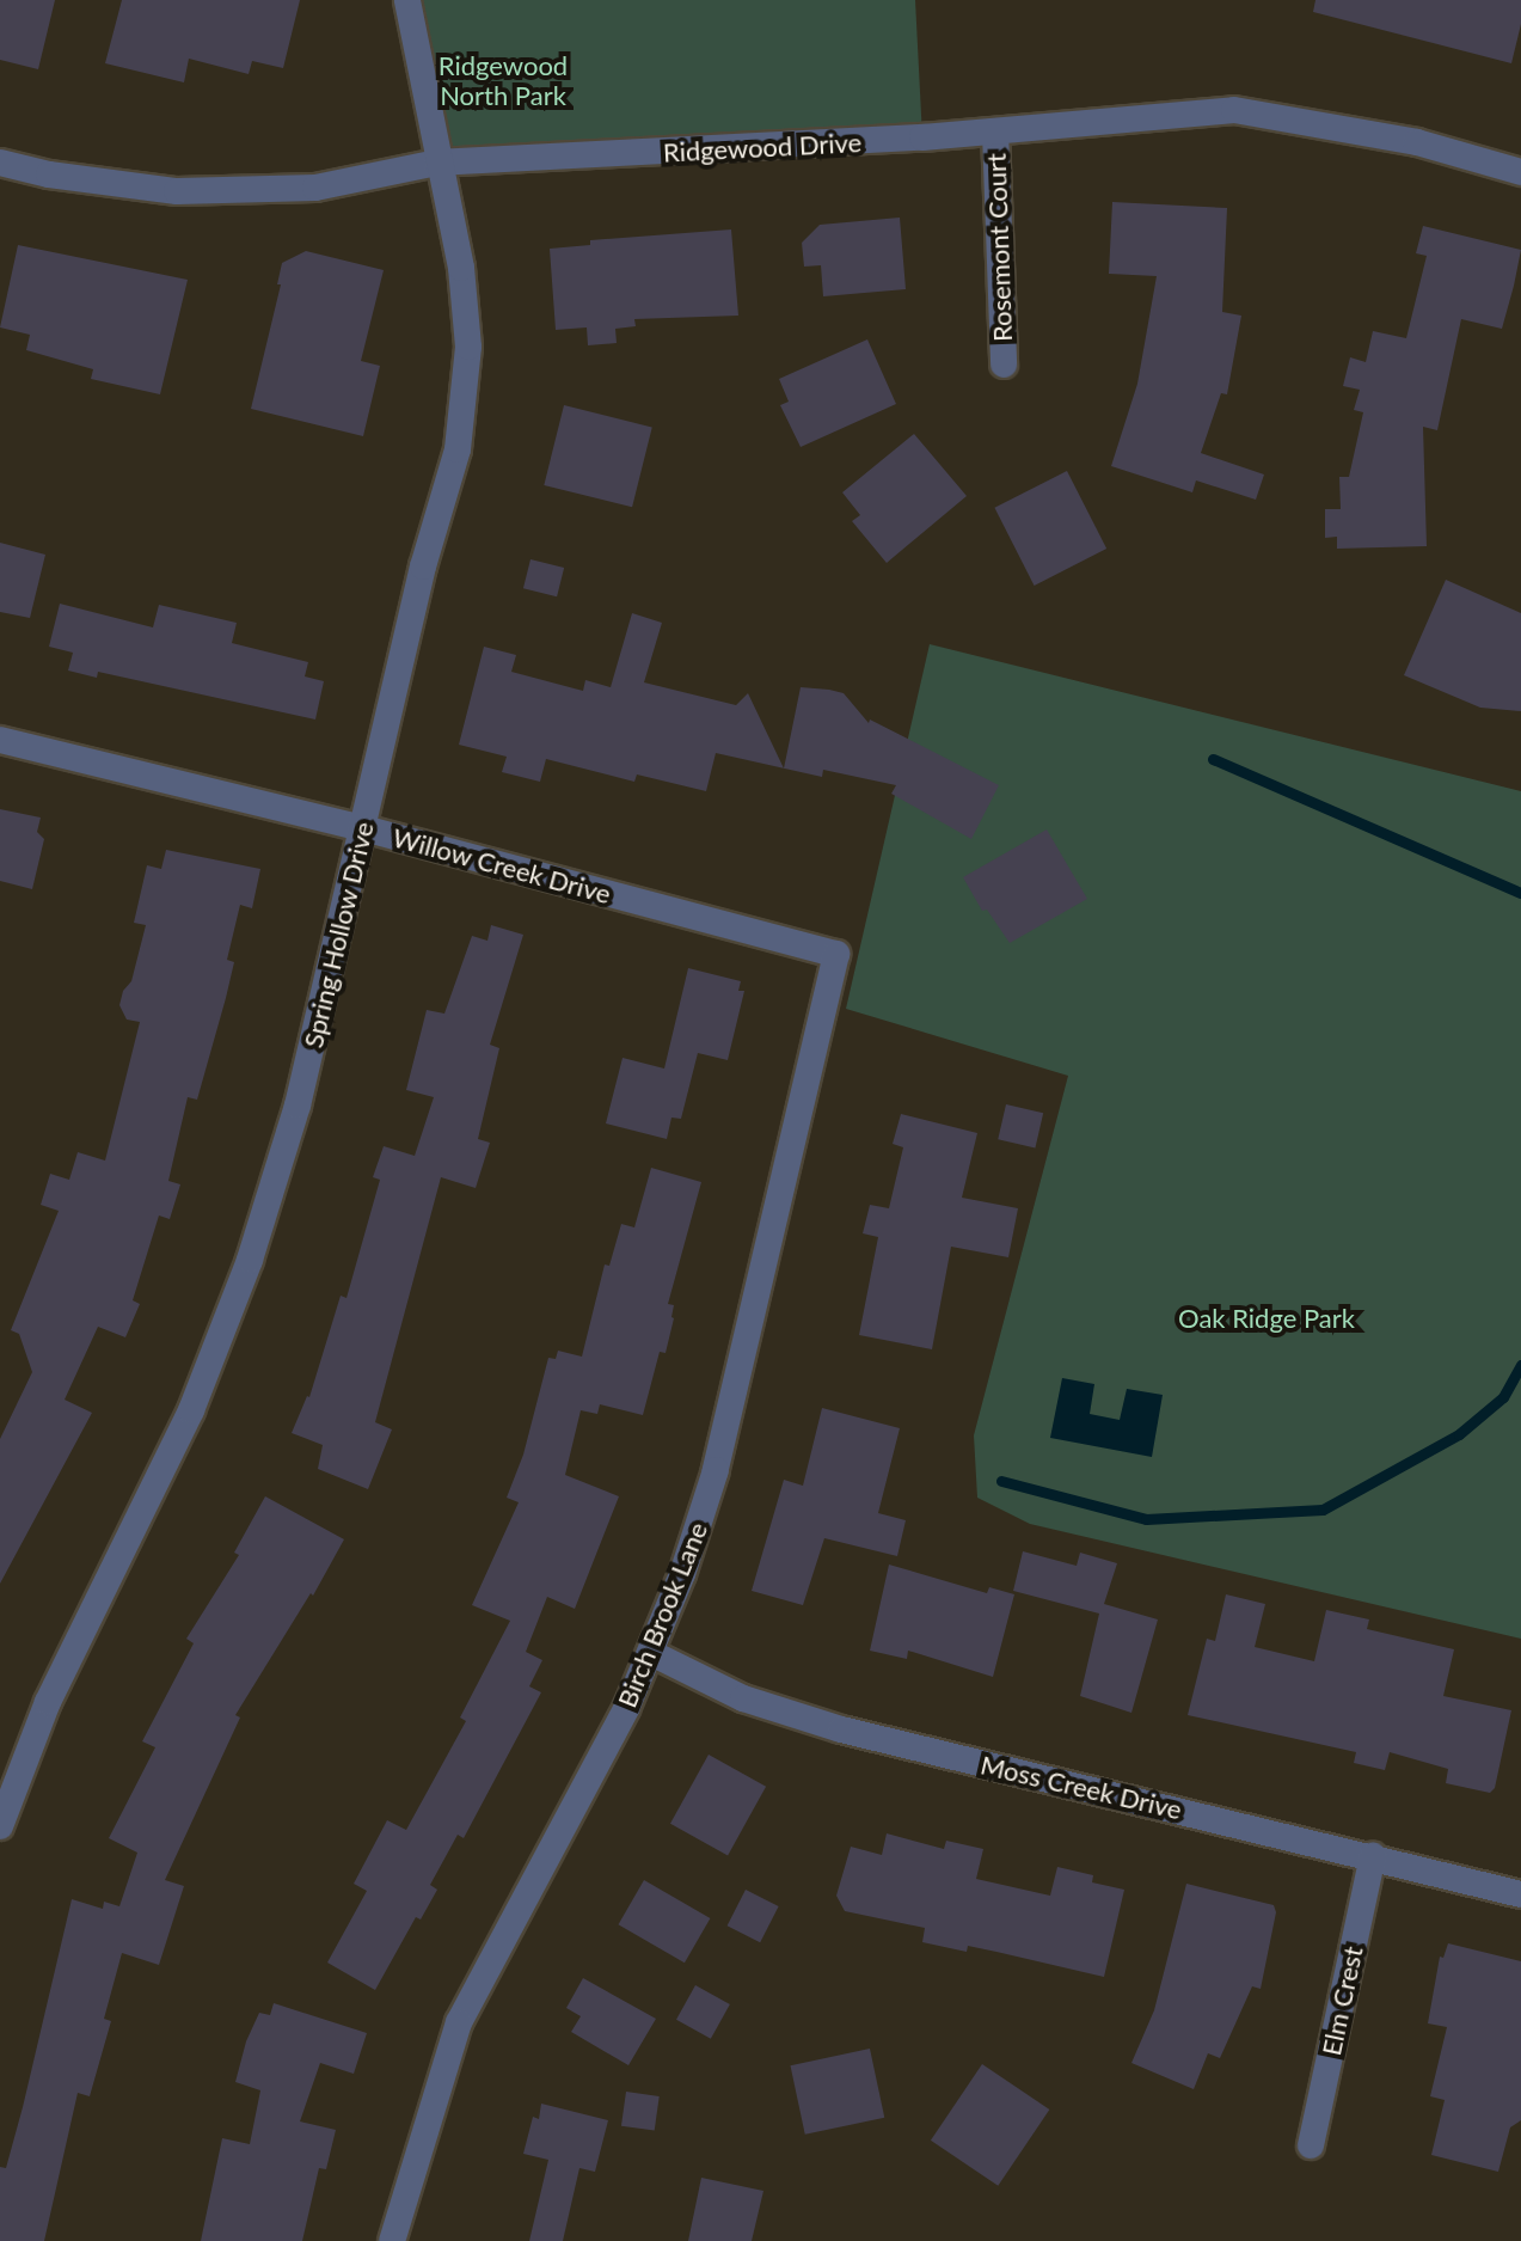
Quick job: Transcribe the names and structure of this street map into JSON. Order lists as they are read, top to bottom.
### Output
{
  "streets": {
    "street": [
      "Ridgewood Drive",
      "Rosemont Court",
      "Willow Creek Drive",
      "Spring Hollow Drive",
      "Birch Brook Lane",
      "Moss Creek Drive",
      "Elm Crest"
    ]
  },
  "crossings": [
    ["Ridgewood Drive", "Rosemont Court"],
    ["Ridgewood Drive", "Spring Hollow Drive"],
    ["Willow Creek Drive", "Spring Hollow Drive"],
    ["Willow Creek Drive", "Birch Brook Lane"],
    ["Birch Brook Lane", "Moss Creek Drive"],
    ["Moss Creek Drive", "Elm Crest"]
  ],
  "parks": ["Ridgewood North Park", "Oak Ridge Park"]
}
